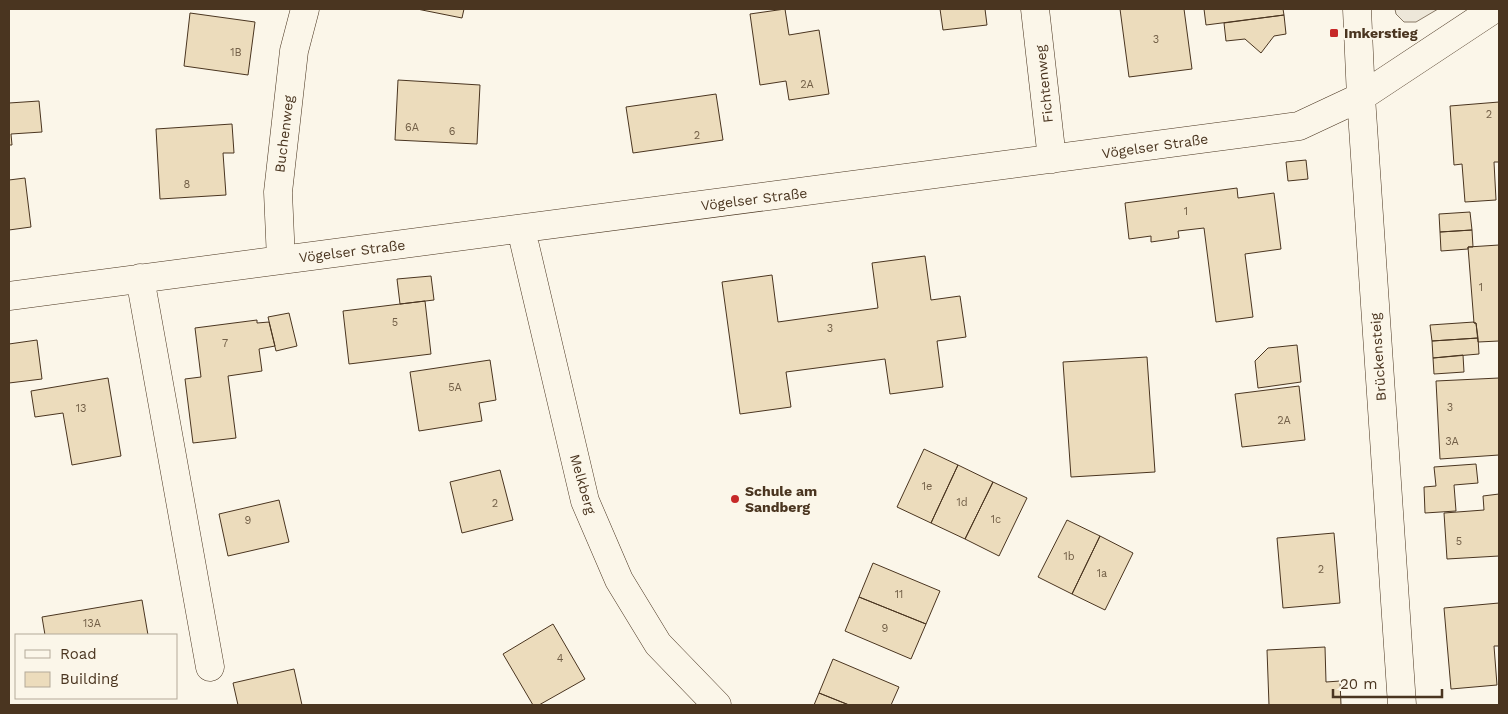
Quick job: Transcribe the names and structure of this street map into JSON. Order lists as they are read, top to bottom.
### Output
{
  "streets": {
    "street": [
      "Fichtenweg",
      "Buchenweg",
      "Vögelser Straße",
      "Brückensteig",
      "Melkberg"
    ]
  },
  "crossings": [
    ["Fichtenweg", "Vögelser Straße"],
    ["Buchenweg", "Vögelser Straße"],
    ["Vögelser Straße", "Brückensteig"],
    ["Vögelser Straße", "Melkberg"]
  ],
  "places": {
    "transit": ["Imkerstieg"],
    "other": ["Schule am Sandberg"]
  },
  "house_numbers": [
    "3",
    "1B",
    "2A",
    "2",
    "6A",
    "6",
    "2",
    "8",
    "1",
    "1",
    "5",
    "3",
    "7",
    "5A",
    "3",
    "13",
    "2A",
    "3A",
    "1e",
    "1d",
    "2",
    "1c",
    "9",
    "5",
    "1b",
    "2",
    "1a",
    "11",
    "13A",
    "9",
    "4"
  ],
  "legend": ["Road", "Building"],
  "scale_bar": "20 m"
}
